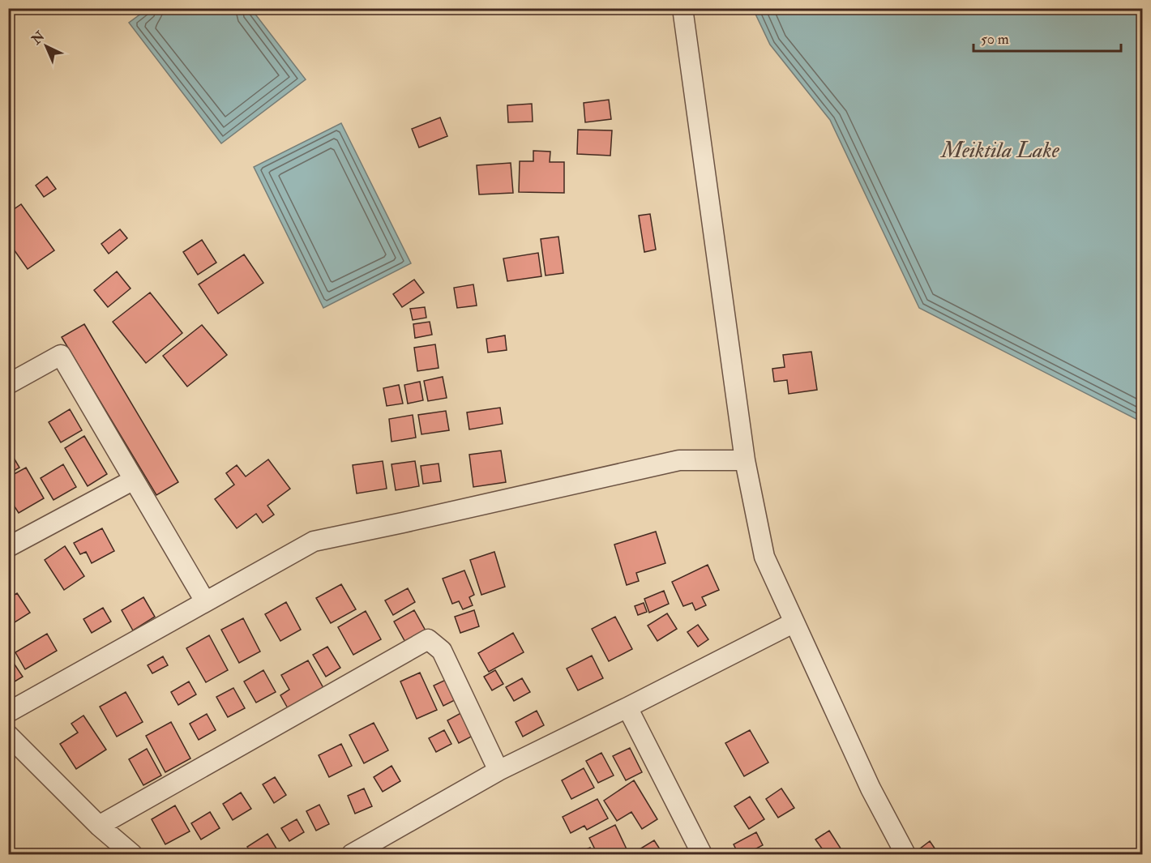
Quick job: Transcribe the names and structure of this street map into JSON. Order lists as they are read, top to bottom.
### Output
{
  "water": ["Meiktila Lake"],
  "scale_bar": "50 m",
  "north": "top left"
}
